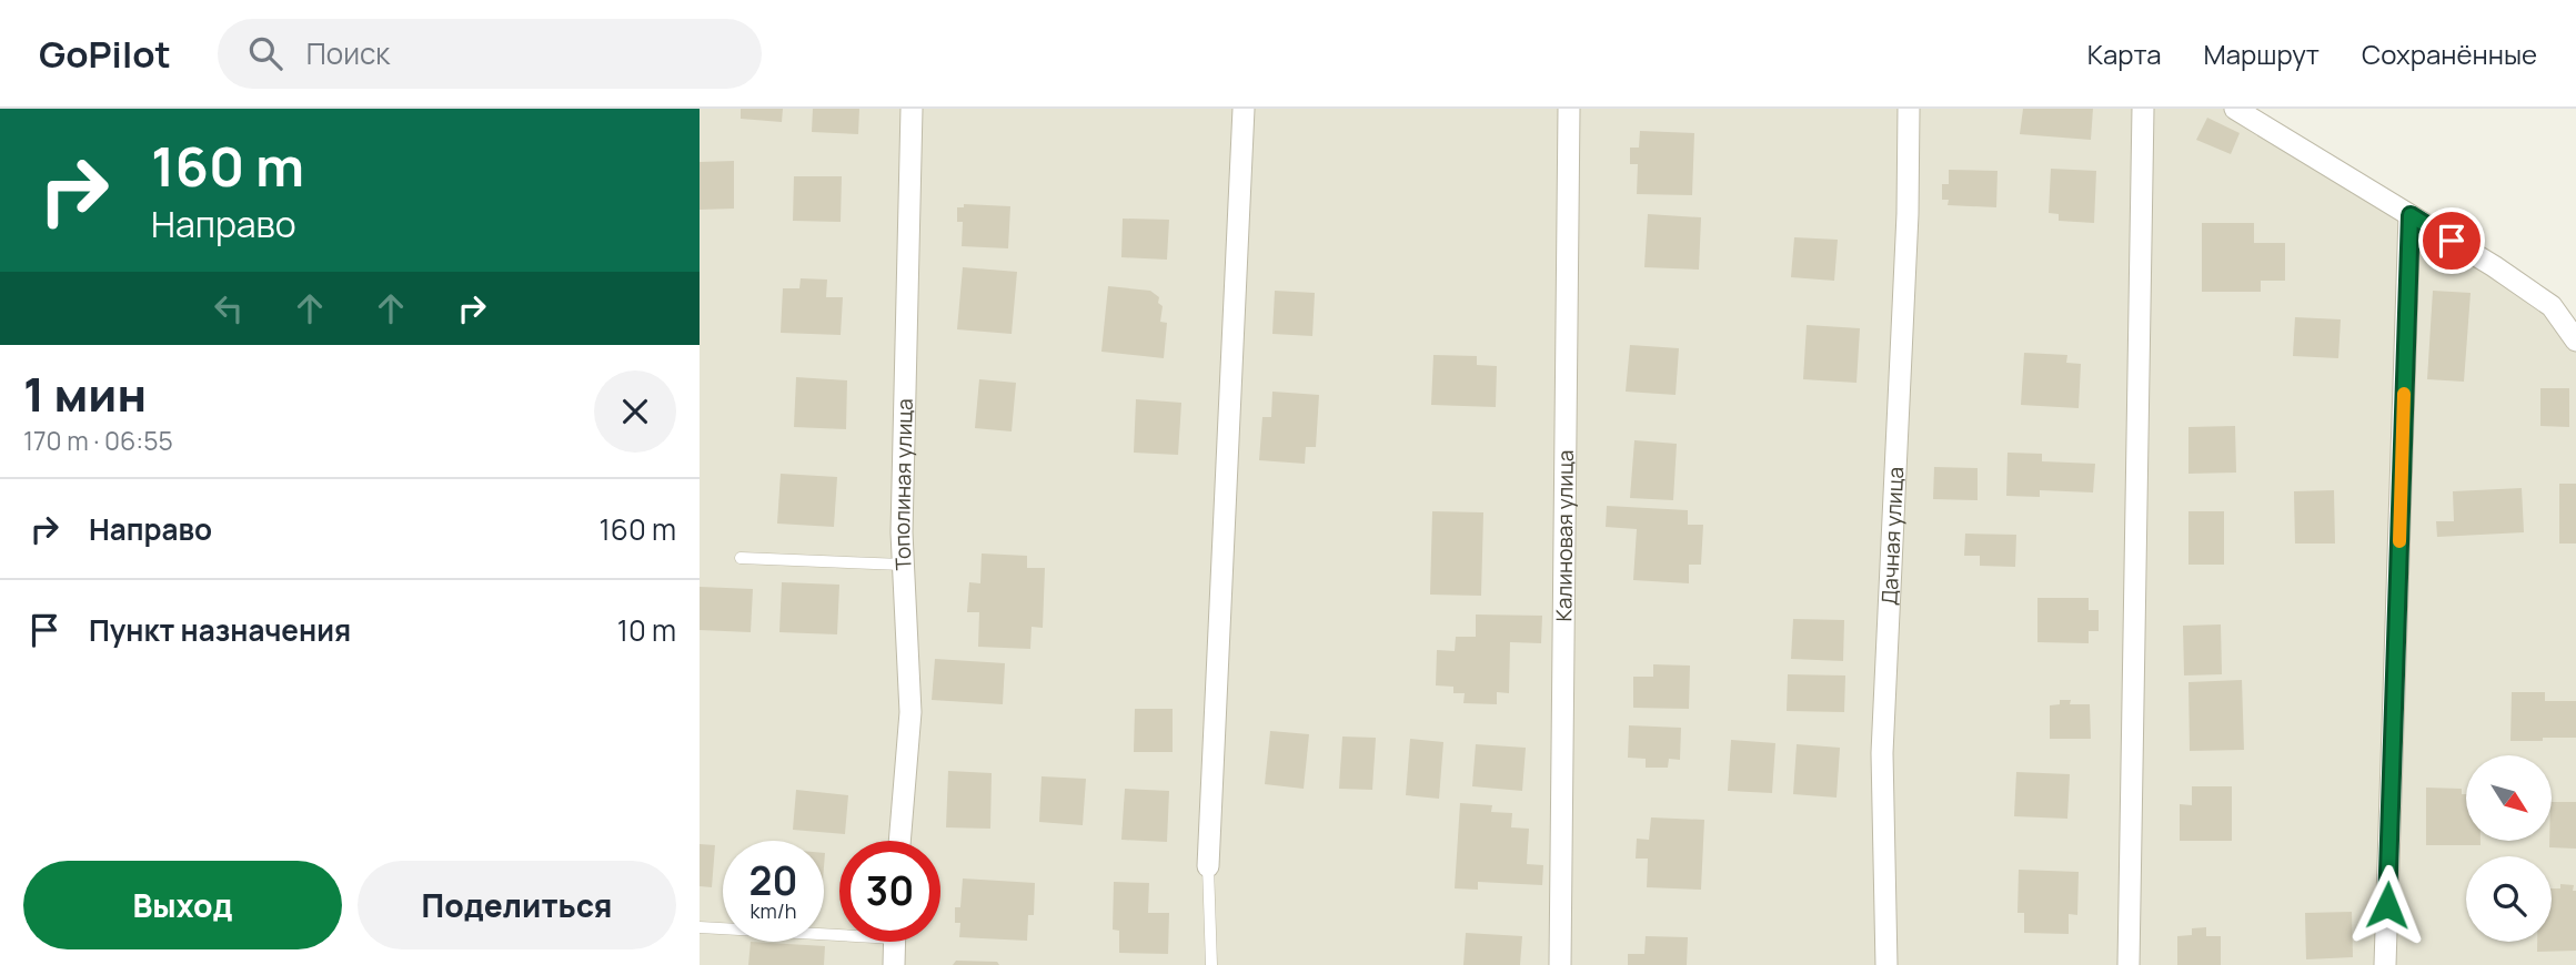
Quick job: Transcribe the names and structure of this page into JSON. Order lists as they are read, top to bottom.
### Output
{
  "streets": {
    "street": ["Тополиная улица", "Калиновая улица", "Дачная улица"]
  },
  "north": "bottom right",
  "page": {
    "header": "GoPilot",
    "search": "Поиск",
    "nav": ["Карта", "Маршрут", "Сохранённые"],
    "turn": ["160 m", "Направо"],
    "heading": ["1 мин", "170 m · 06:55"],
    "list": [
      {
        "name": "Направо",
        "value": "160 m"
      },
      {
        "name": "Пункт назначения",
        "value": "10 m"
      }
    ],
    "speed": "20 km/h",
    "limit": "30",
    "buttons": ["Выход", "Поделиться"]
  }
}
